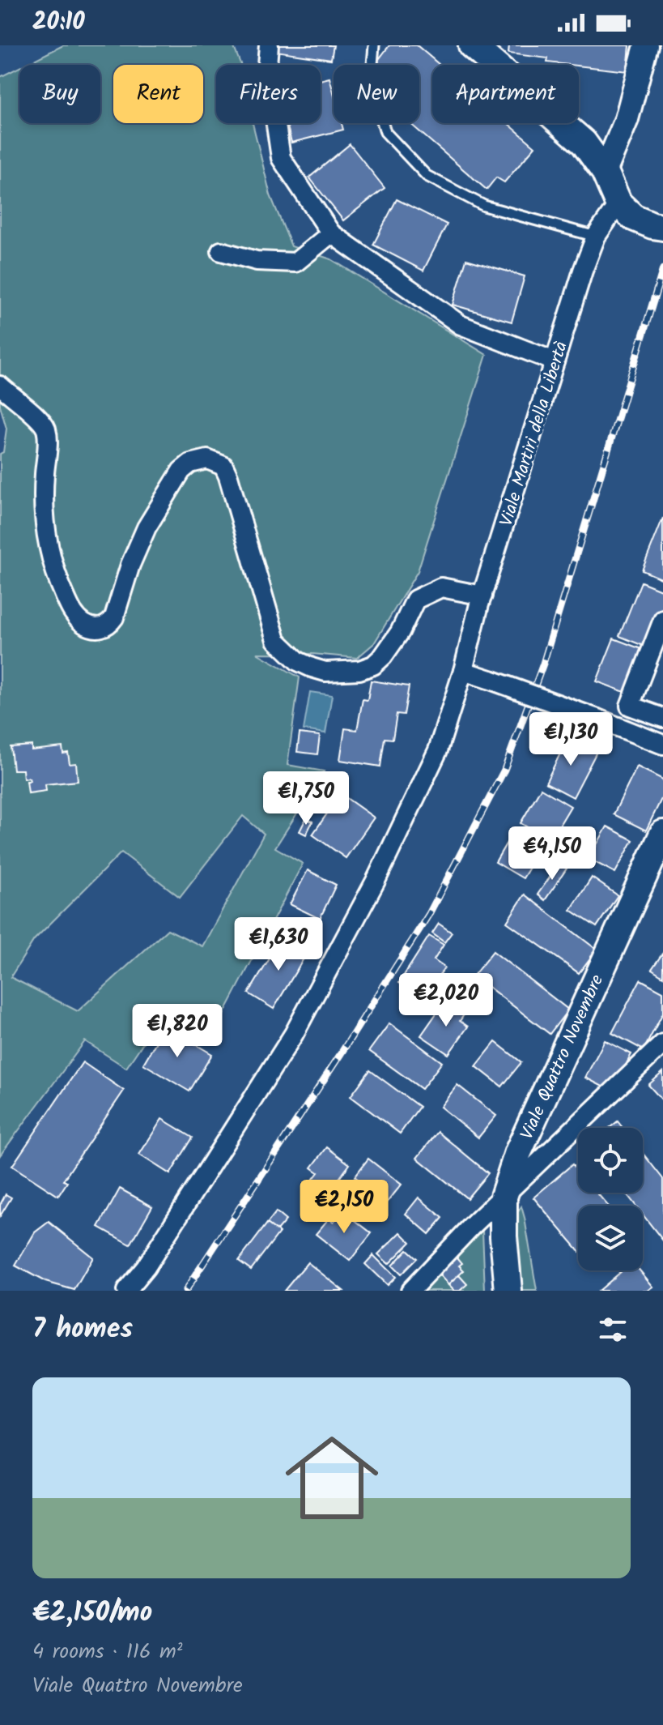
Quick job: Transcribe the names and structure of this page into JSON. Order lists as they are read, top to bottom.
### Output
{
  "streets": {
    "main road": ["Viale Quattro Novembre"],
    "street": ["Viale Martiri della Libertà"]
  },
  "page": {
    "status": "20:10",
    "chip": [
      "Buy",
      "Rent",
      "Filters",
      "New",
      "Apartment"
    ],
    "price": [
      "€1,130",
      "€1,750",
      "€4,150",
      "€1,630",
      "€2,020",
      "€1,820",
      "€2,150"
    ],
    "heading": "7 homes",
    "list": [
      {
        "name": "€2,150/mo",
        "note": "4 rooms · 116 m² · Viale Quattro Novembre"
      }
    ]
  }
}
